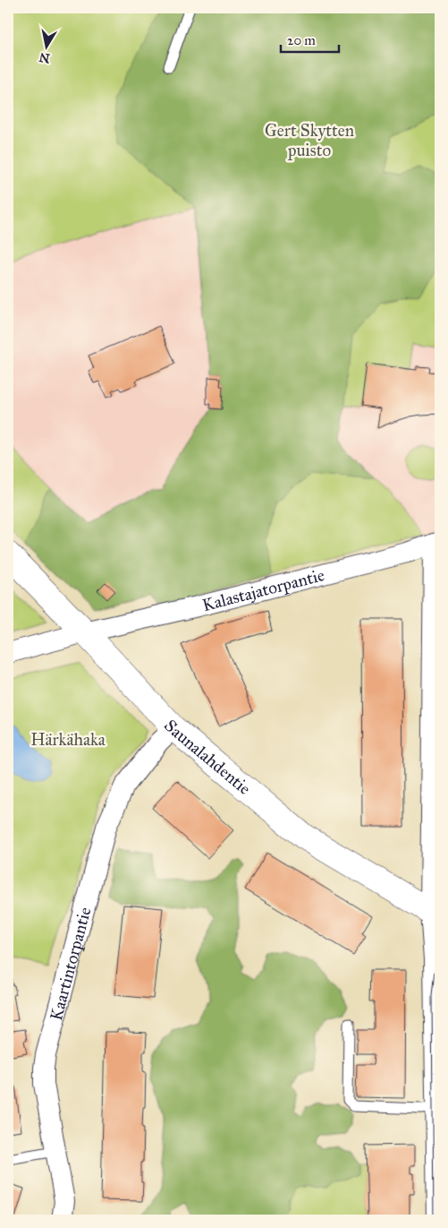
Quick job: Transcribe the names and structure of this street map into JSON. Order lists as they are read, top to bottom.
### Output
{
  "streets": {
    "street": ["Kalastajatorpantie", "Saunalahdentie", "Kaartintorpantie"]
  },
  "crossings": [
    ["Kalastajatorpantie", "Saunalahdentie"],
    ["Saunalahdentie", "Kaartintorpantie"]
  ],
  "parks": ["Gert Skytten puisto", "Härkähaka"],
  "scale_bar": "20 m",
  "north": "bottom"
}
